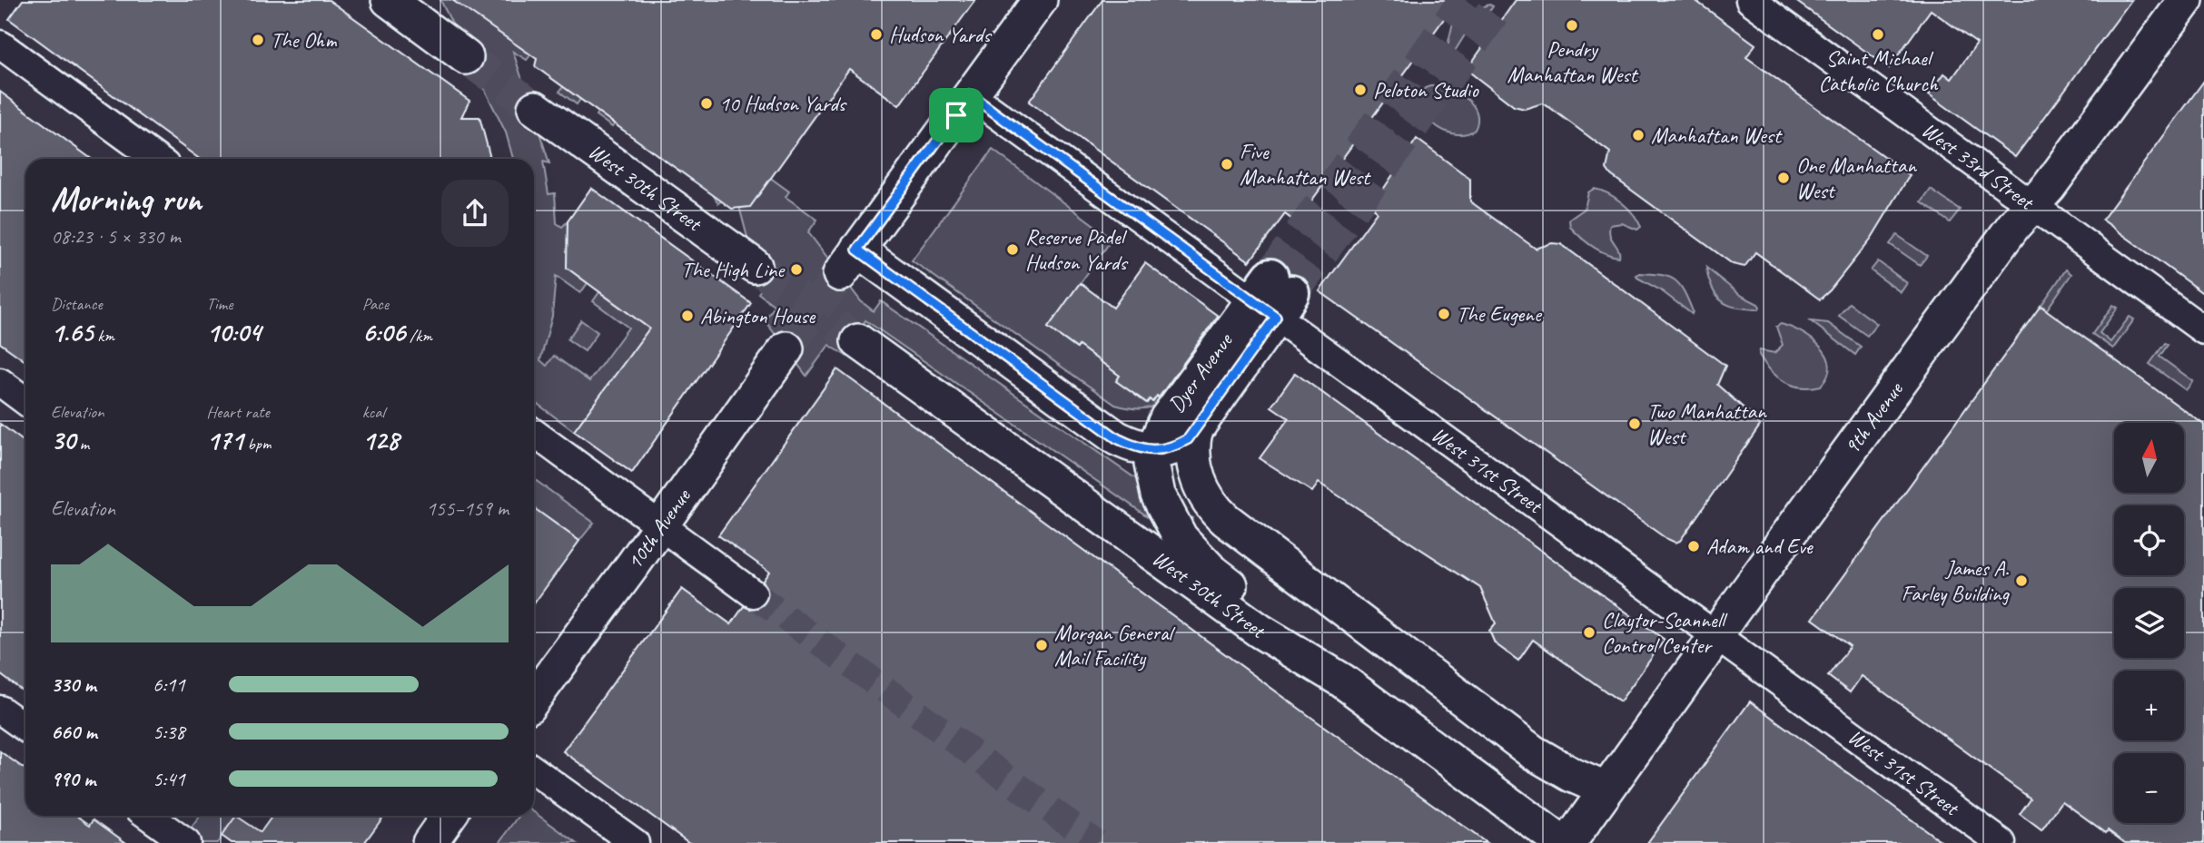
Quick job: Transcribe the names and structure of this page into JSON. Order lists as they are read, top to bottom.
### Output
{
  "streets": {
    "main road": [
      "West 30th Street",
      "Dyer Avenue",
      "9th Avenue",
      "10th Avenue"
    ],
    "street": ["West 33rd Street", "West 31st Street"]
  },
  "crossings": [
    ["West 33rd Street", "9th Avenue"],
    ["West 30th Street", "Dyer Avenue"],
    ["Dyer Avenue", "West 31st Street"],
    ["9th Avenue", "West 31st Street"]
  ],
  "places": [
    "Pendry Manhattan West",
    "Hudson Yards",
    "Saint Michael Catholic Church",
    "The Ohm",
    "Peloton Studio",
    "10 Hudson Yards",
    "Manhattan West",
    "Five Manhattan West",
    "One Manhattan West",
    "Reserve Padel Hudson Yards",
    "The High Line",
    "The Eugene",
    "Abington House",
    "Two Manhattan West",
    "Adam and Eve",
    "James A. Farley Building",
    "Claytor-Scannell Control Center",
    "Morgan General Mail Facility"
  ],
  "north": "top",
  "page": {
    "heading": ["Morning run", "08:23 · 5 × 330 m"],
    "stats": [
      ["Distance", "1.65 km"],
      ["Time", "10:04"],
      ["Pace", "6:06 /km"],
      ["Elevation", "30 m"],
      ["Heart rate", "171 bpm"],
      ["kcal", "128"]
    ],
    "map_buttons": ["+", "−"],
    "chart": ["Elevation", "155–159 m"],
    "list": [
      {
        "name": "330 m",
        "note": "6:11"
      },
      {
        "name": "660 m",
        "note": "5:38"
      },
      {
        "name": "990 m",
        "note": "5:41"
      }
    ]
  }
}
